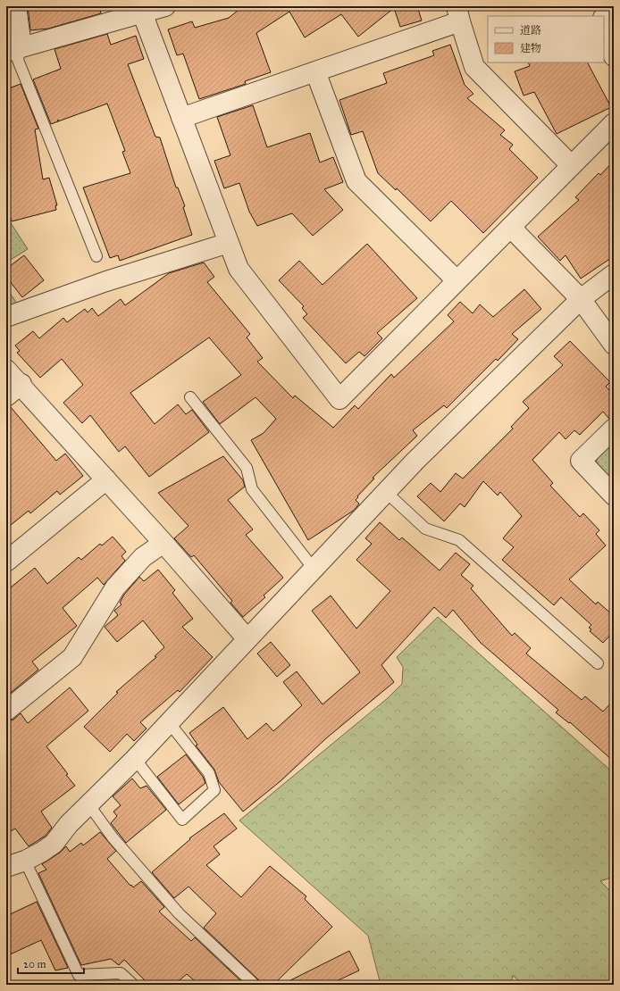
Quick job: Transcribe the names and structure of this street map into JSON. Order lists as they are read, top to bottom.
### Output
{
  "legend": ["道路", "建物"],
  "scale_bar": "20 m"
}
